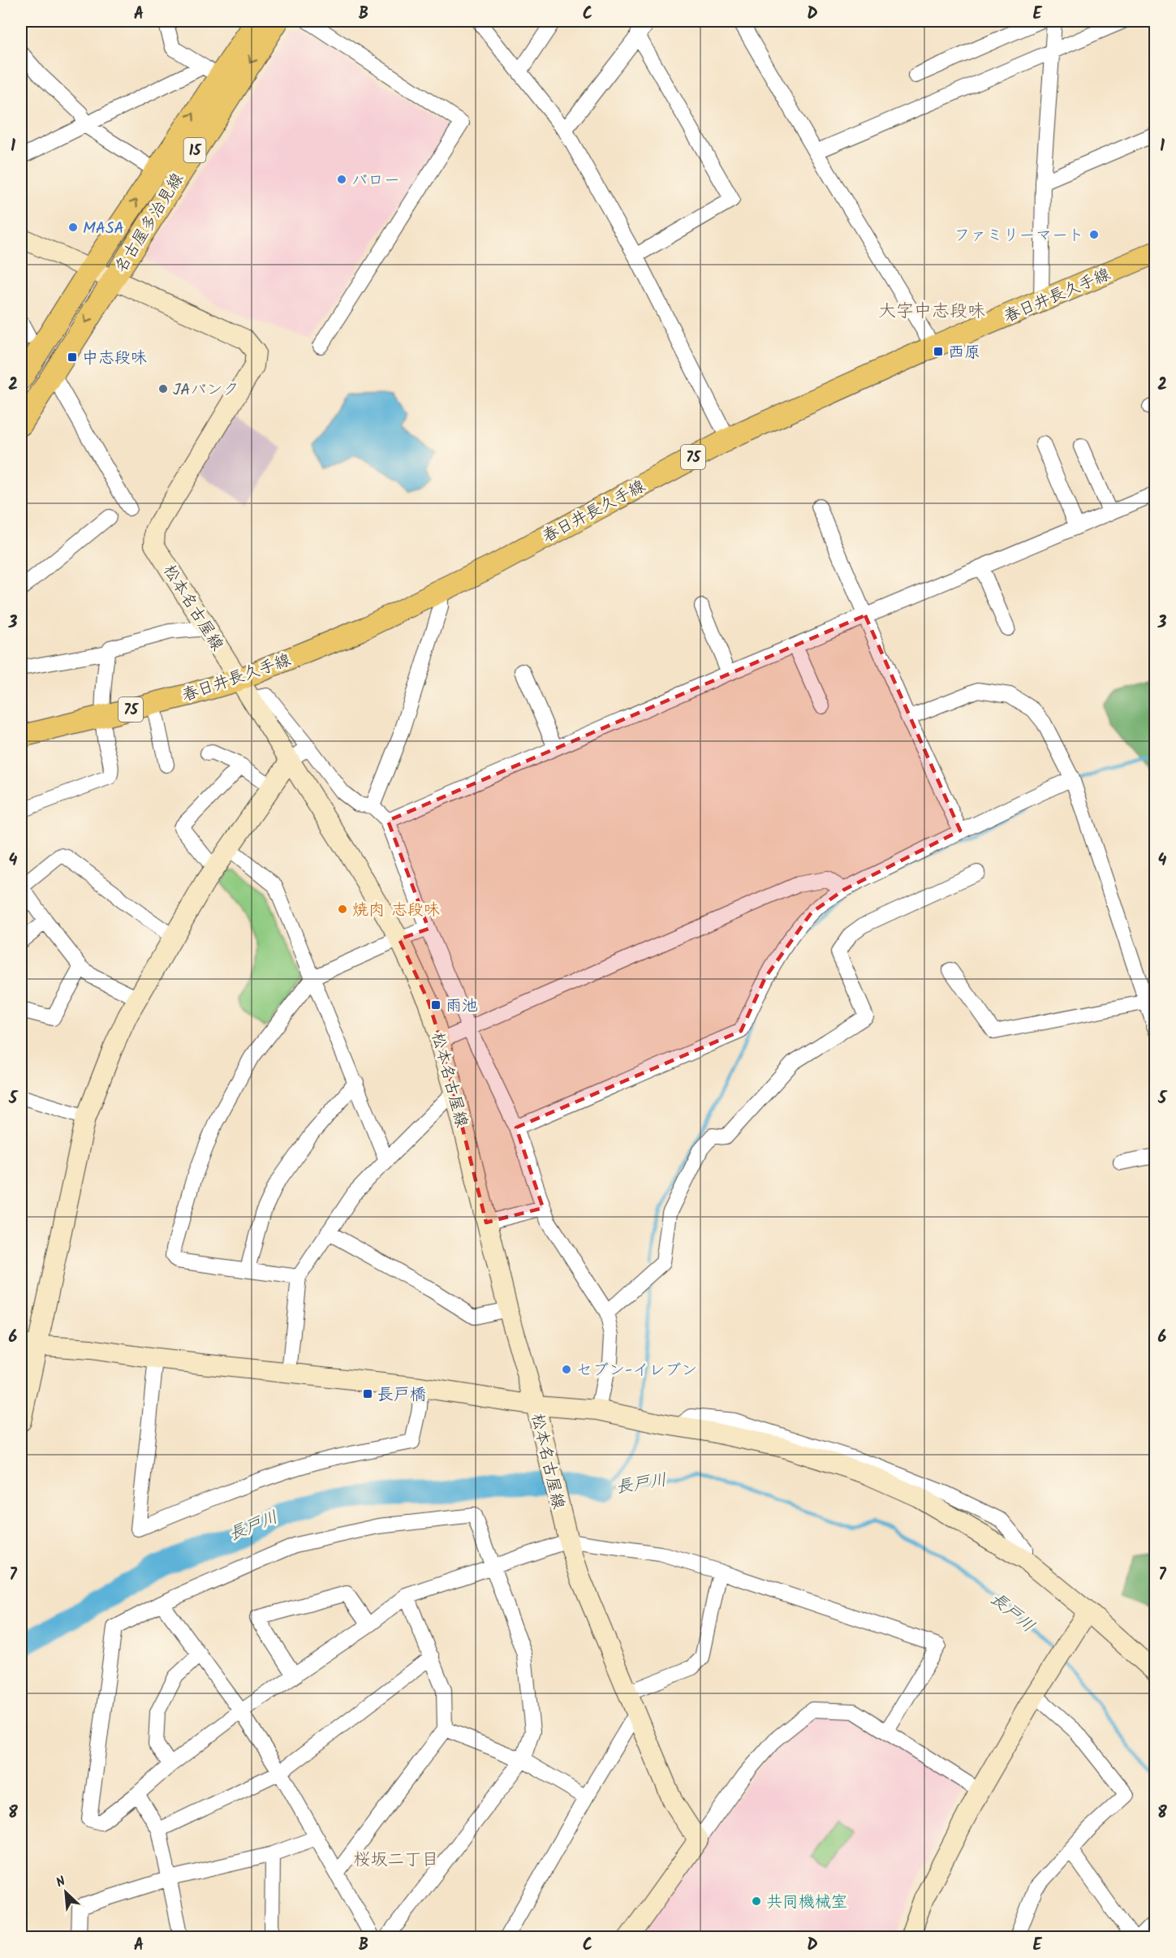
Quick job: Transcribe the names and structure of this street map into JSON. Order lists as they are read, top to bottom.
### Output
{
  "streets": {
    "main road": [
      "15",
      "名古屋多治見線",
      "春日井長久手線",
      "75"
    ],
    "street": ["松本名古屋線"]
  },
  "crossings": [
    ["名古屋多治見線", "松本名古屋線"],
    ["春日井長久手線", "松本名古屋線"]
  ],
  "districts": ["大字中志段味", "桜坂二丁目"],
  "water": ["長戸川"],
  "places": {
    "other": [
      "バロー",
      "MASA",
      "ファミリーマート",
      "JAバンク",
      "焼肉 志段味",
      "セブン-イレブン",
      "共同機械室"
    ],
    "transit": [
      "西原",
      "中志段味",
      "雨池",
      "長戸橋"
    ]
  },
  "north": "top left",
  "grid": {
    "columns": [
      "A",
      "B",
      "C",
      "D",
      "E"
    ],
    "rows": [
      "1",
      "2",
      "3",
      "4",
      "5",
      "6",
      "7",
      "8"
    ]
  }
}
